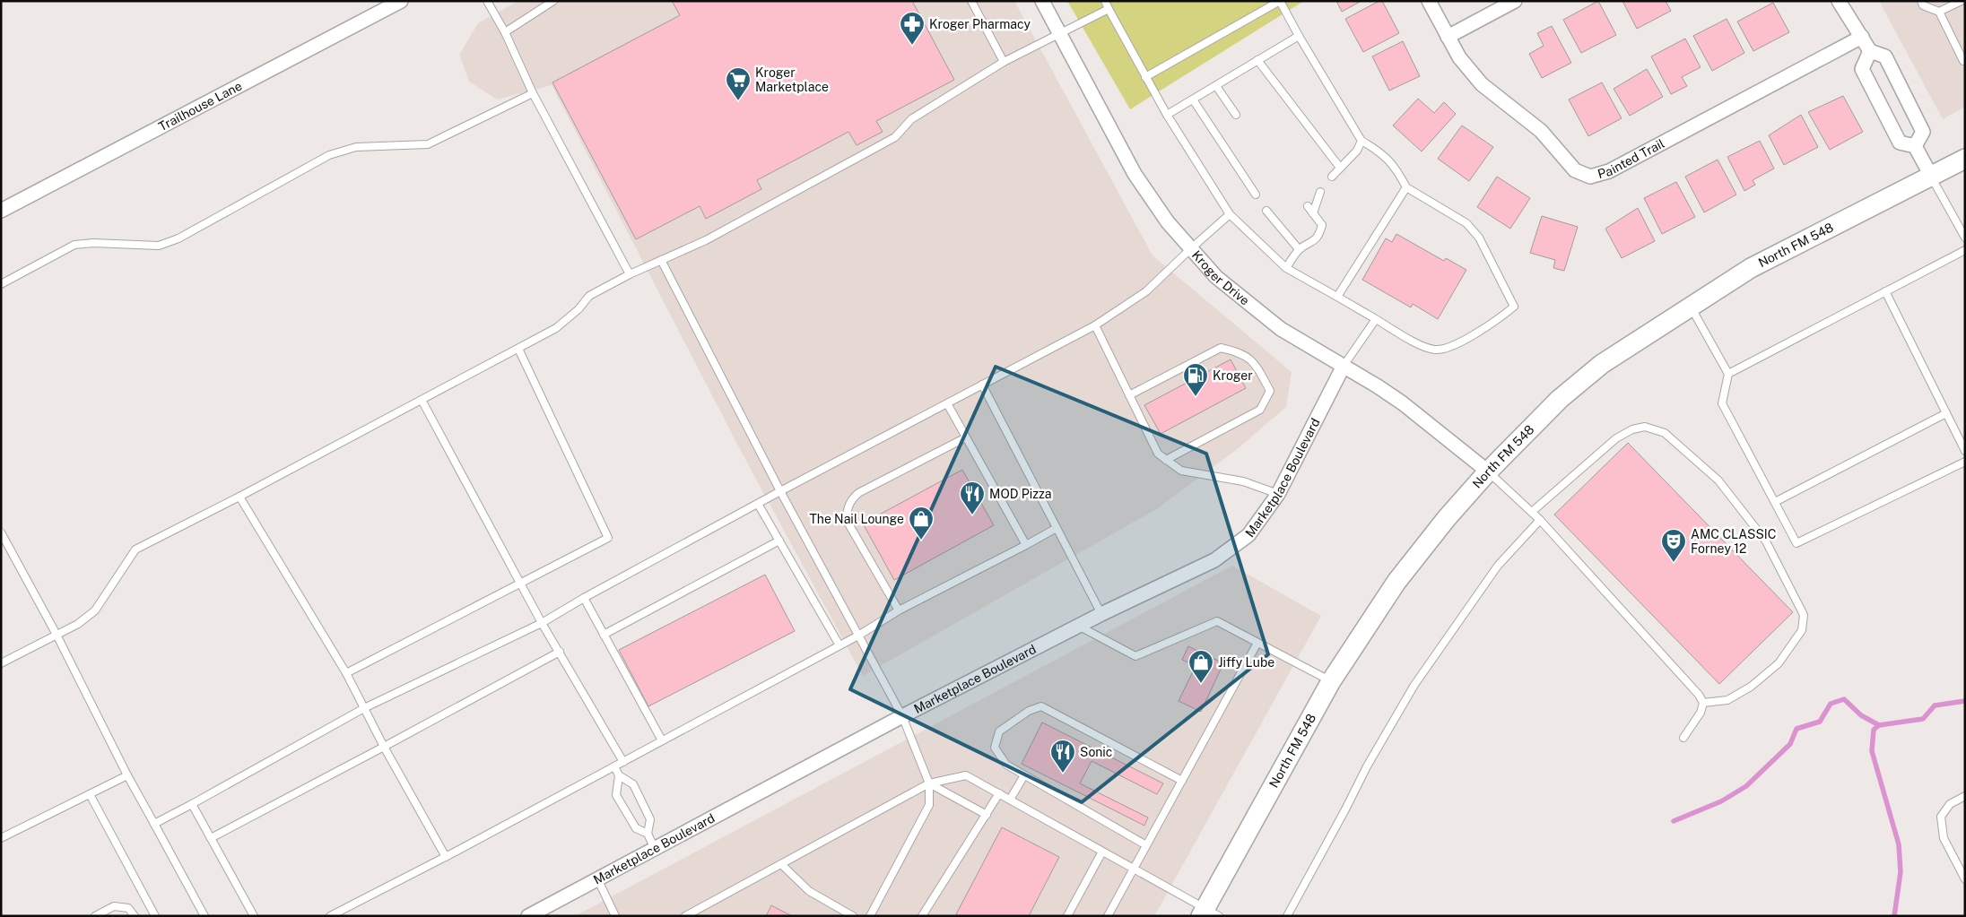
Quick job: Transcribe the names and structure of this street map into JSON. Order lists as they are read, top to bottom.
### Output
{
  "streets": {
    "main road": ["North FM 548"],
    "street": [
      "Trailhouse Lane",
      "Painted Trail",
      "Kroger Drive",
      "Marketplace Boulevard"
    ]
  },
  "crossings": [
    ["North FM 548", "Kroger Drive"],
    ["Kroger Drive", "Marketplace Boulevard"]
  ],
  "places": {
    "pharmacy": ["Kroger Pharmacy"],
    "supermarket": ["Kroger Marketplace"],
    "fuel station": ["Kroger"],
    "restaurant": ["MOD Pizza", "Sonic"],
    "shop": ["The Nail Lounge", "Jiffy Lube"],
    "theatre": ["AMC CLASSIC Forney 12"]
  }
}
